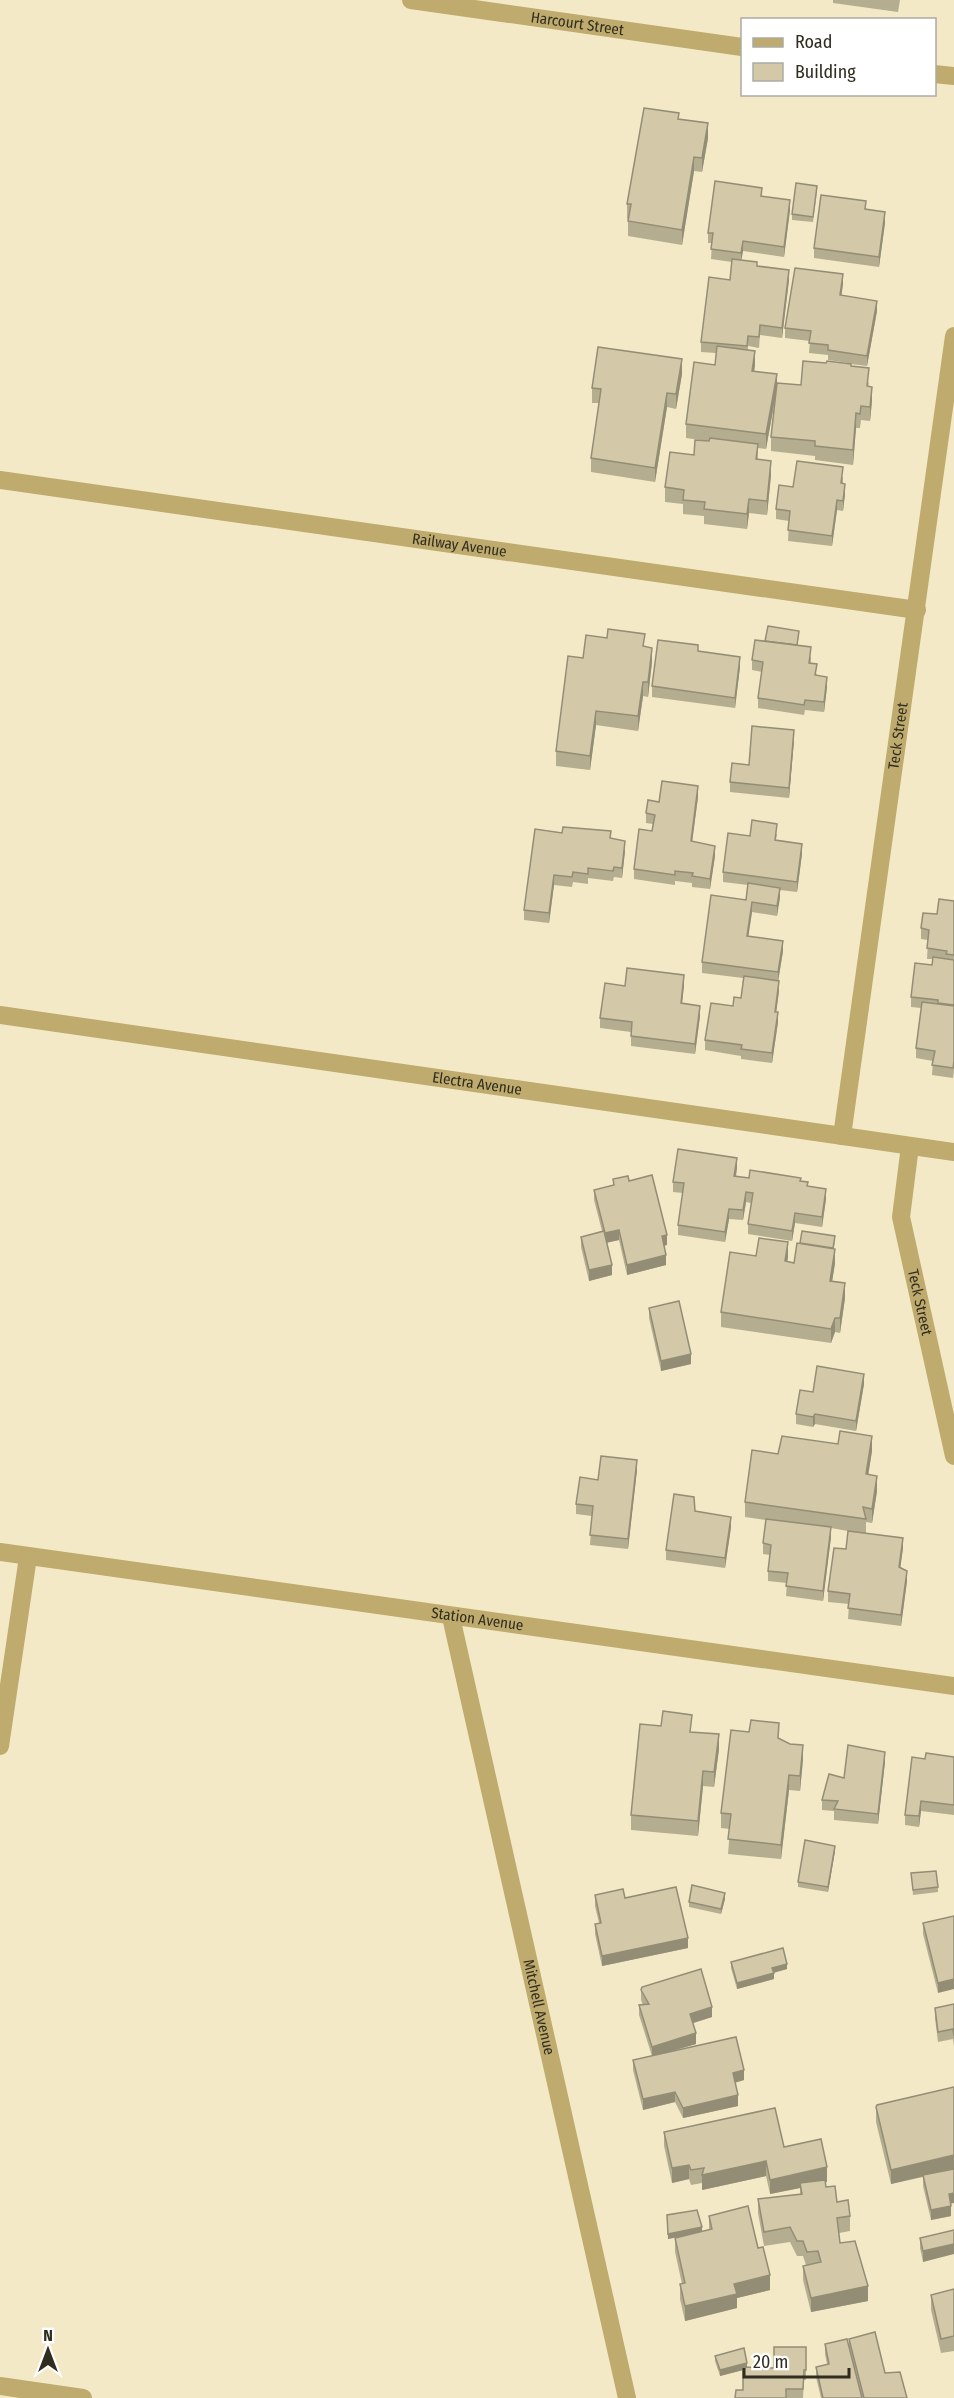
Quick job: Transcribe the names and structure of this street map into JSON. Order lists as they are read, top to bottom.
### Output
{
  "streets": {
    "street": [
      "Harcourt Street",
      "Railway Avenue",
      "Teck Street",
      "Electra Avenue",
      "Station Avenue",
      "Mitchell Avenue"
    ]
  },
  "crossings": [
    ["Railway Avenue", "Teck Street"],
    ["Teck Street", "Electra Avenue"],
    ["Station Avenue", "Mitchell Avenue"]
  ],
  "legend": ["Road", "Building"],
  "scale_bar": "20 m",
  "north": "top"
}
